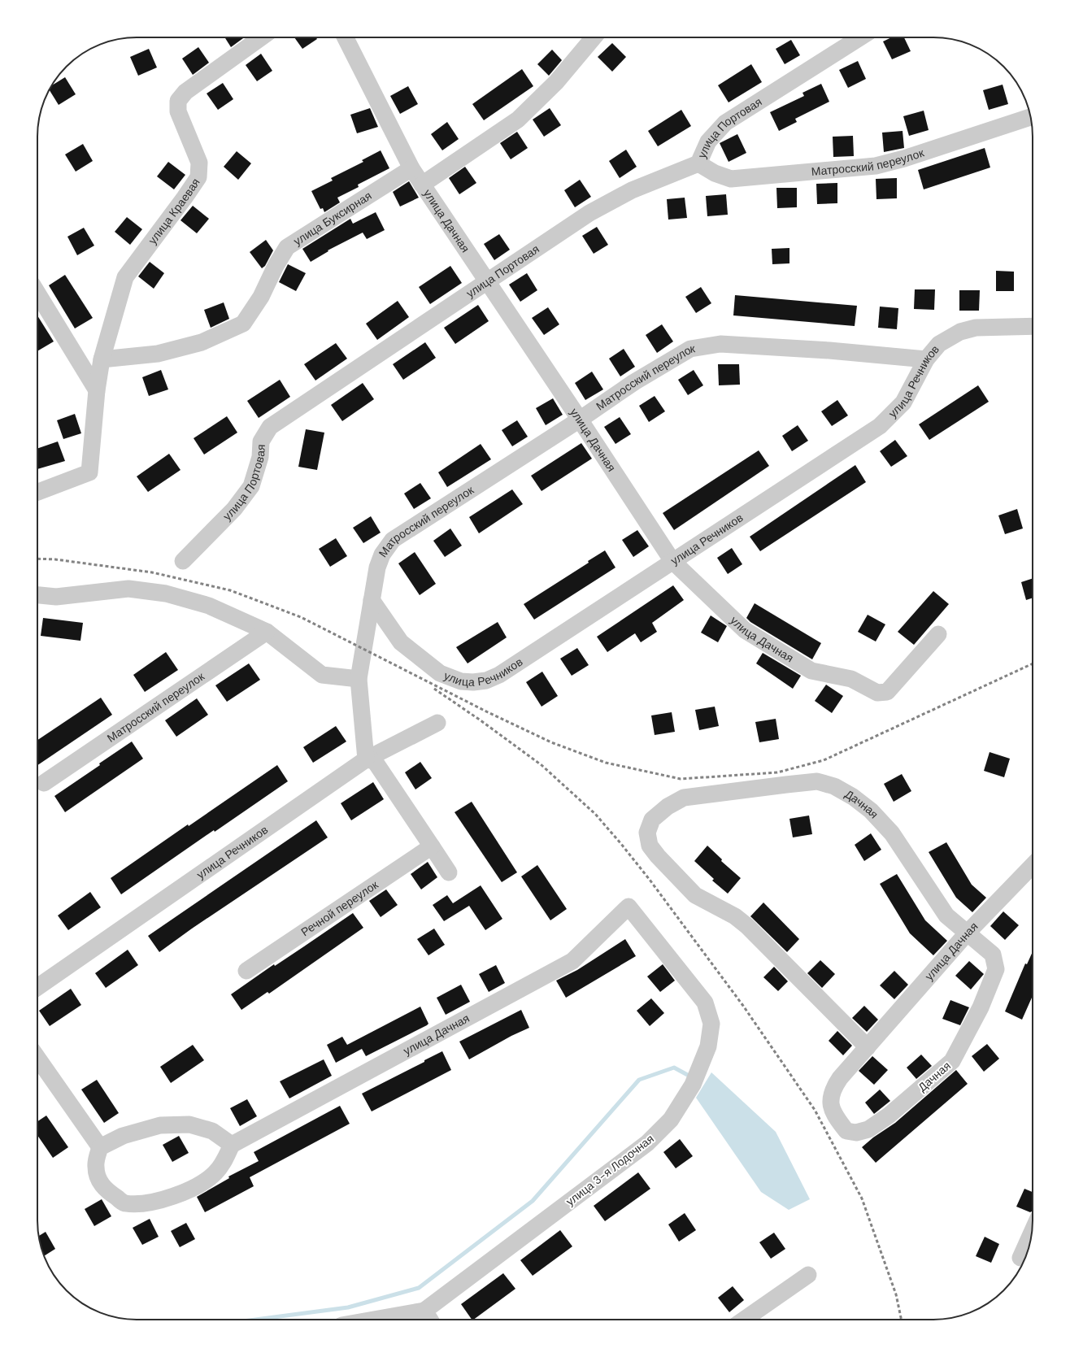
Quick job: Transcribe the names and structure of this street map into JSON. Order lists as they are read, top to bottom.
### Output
{
  "streets": {
    "street": [
      "улица Портовая",
      "Матросский переулок",
      "улица Краевая",
      "улица Буксирная",
      "улица Дачная",
      "улица Речников",
      "Дачная",
      "Речной переулок",
      "улица 3-я Лодочная"
    ]
  },
  "crossings": [
    ["улица Портовая", "Матросский переулок"],
    ["улица Портовая", "улица Дачная"],
    ["Матросский переулок", "улица Дачная"],
    ["Матросский переулок", "улица Речников"],
    ["улица Краевая", "улица Буксирная"],
    ["улица Буксирная", "улица Дачная"],
    ["улица Дачная", "улица Речников"],
    ["улица Дачная", "Дачная"],
    ["улица Дачная", "улица 3-я Лодочная"]
  ]
}
